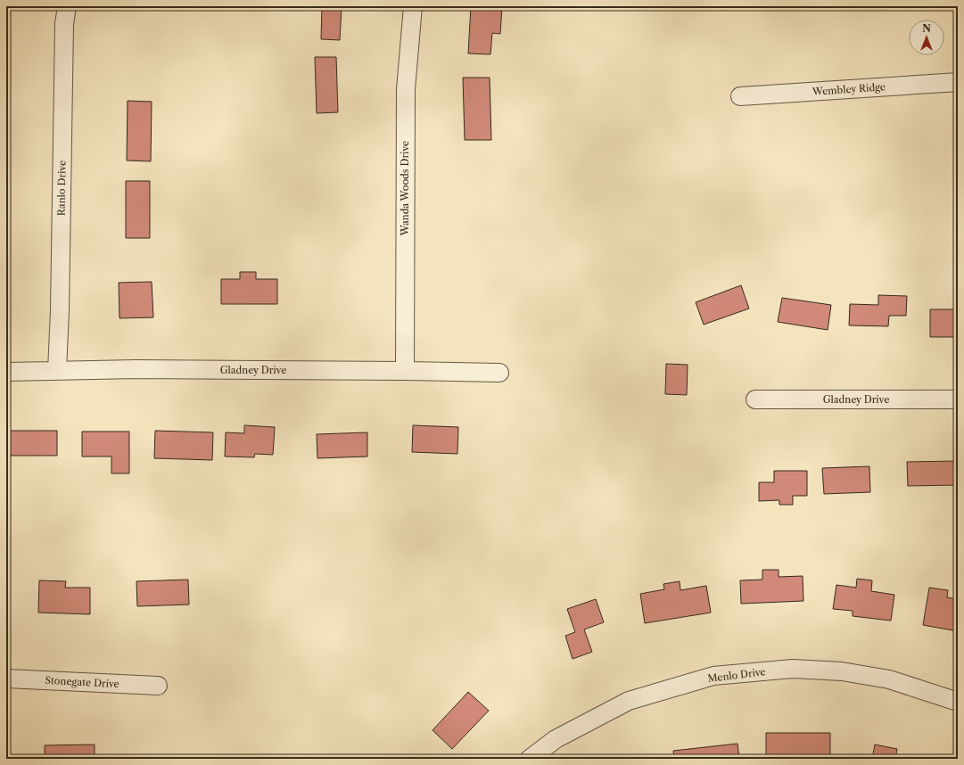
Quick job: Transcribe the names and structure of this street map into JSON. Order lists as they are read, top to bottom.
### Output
{
  "streets": {
    "street": [
      "Wembley Ridge",
      "Ranlo Drive",
      "Wanda Woods Drive",
      "Gladney Drive",
      "Menlo Drive",
      "Stonegate Drive"
    ]
  },
  "crossings": [
    ["Ranlo Drive", "Gladney Drive"],
    ["Wanda Woods Drive", "Gladney Drive"]
  ],
  "north": "top"
}
